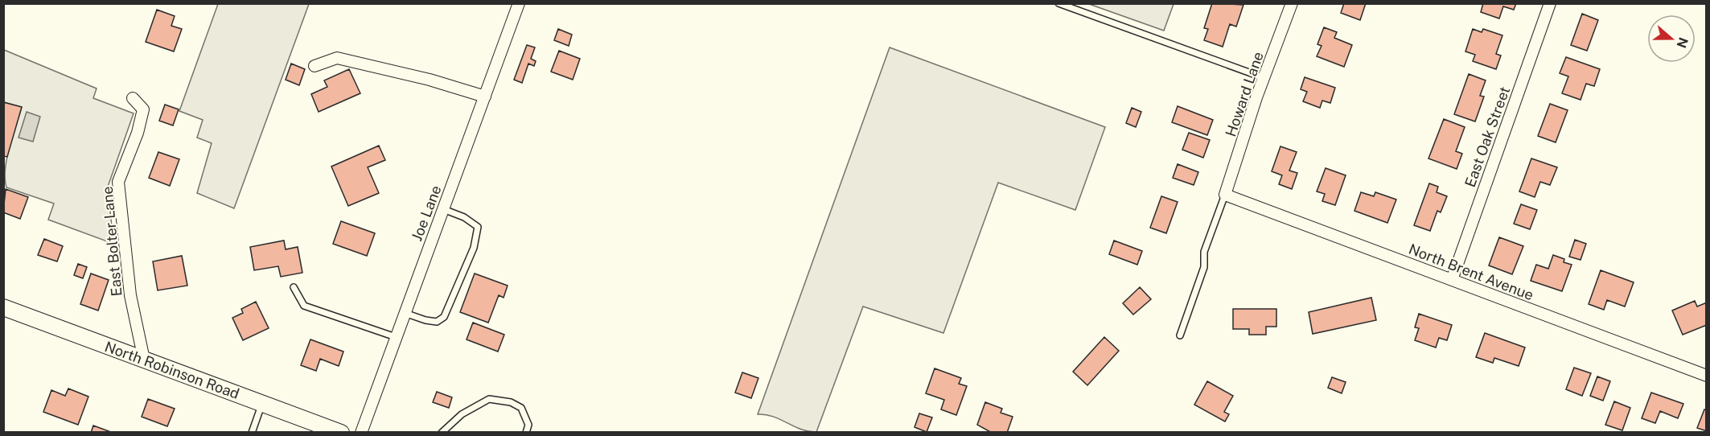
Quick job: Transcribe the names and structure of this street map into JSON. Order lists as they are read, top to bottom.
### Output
{
  "streets": {
    "street": [
      "Howard Lane",
      "East Oak Street",
      "Joe Lane",
      "East Bolter Lane",
      "North Brent Avenue",
      "North Robinson Road"
    ]
  },
  "crossings": [
    ["Howard Lane", "North Brent Avenue"],
    ["East Oak Street", "North Brent Avenue"],
    ["East Bolter Lane", "North Robinson Road"]
  ],
  "north": "right"
}
